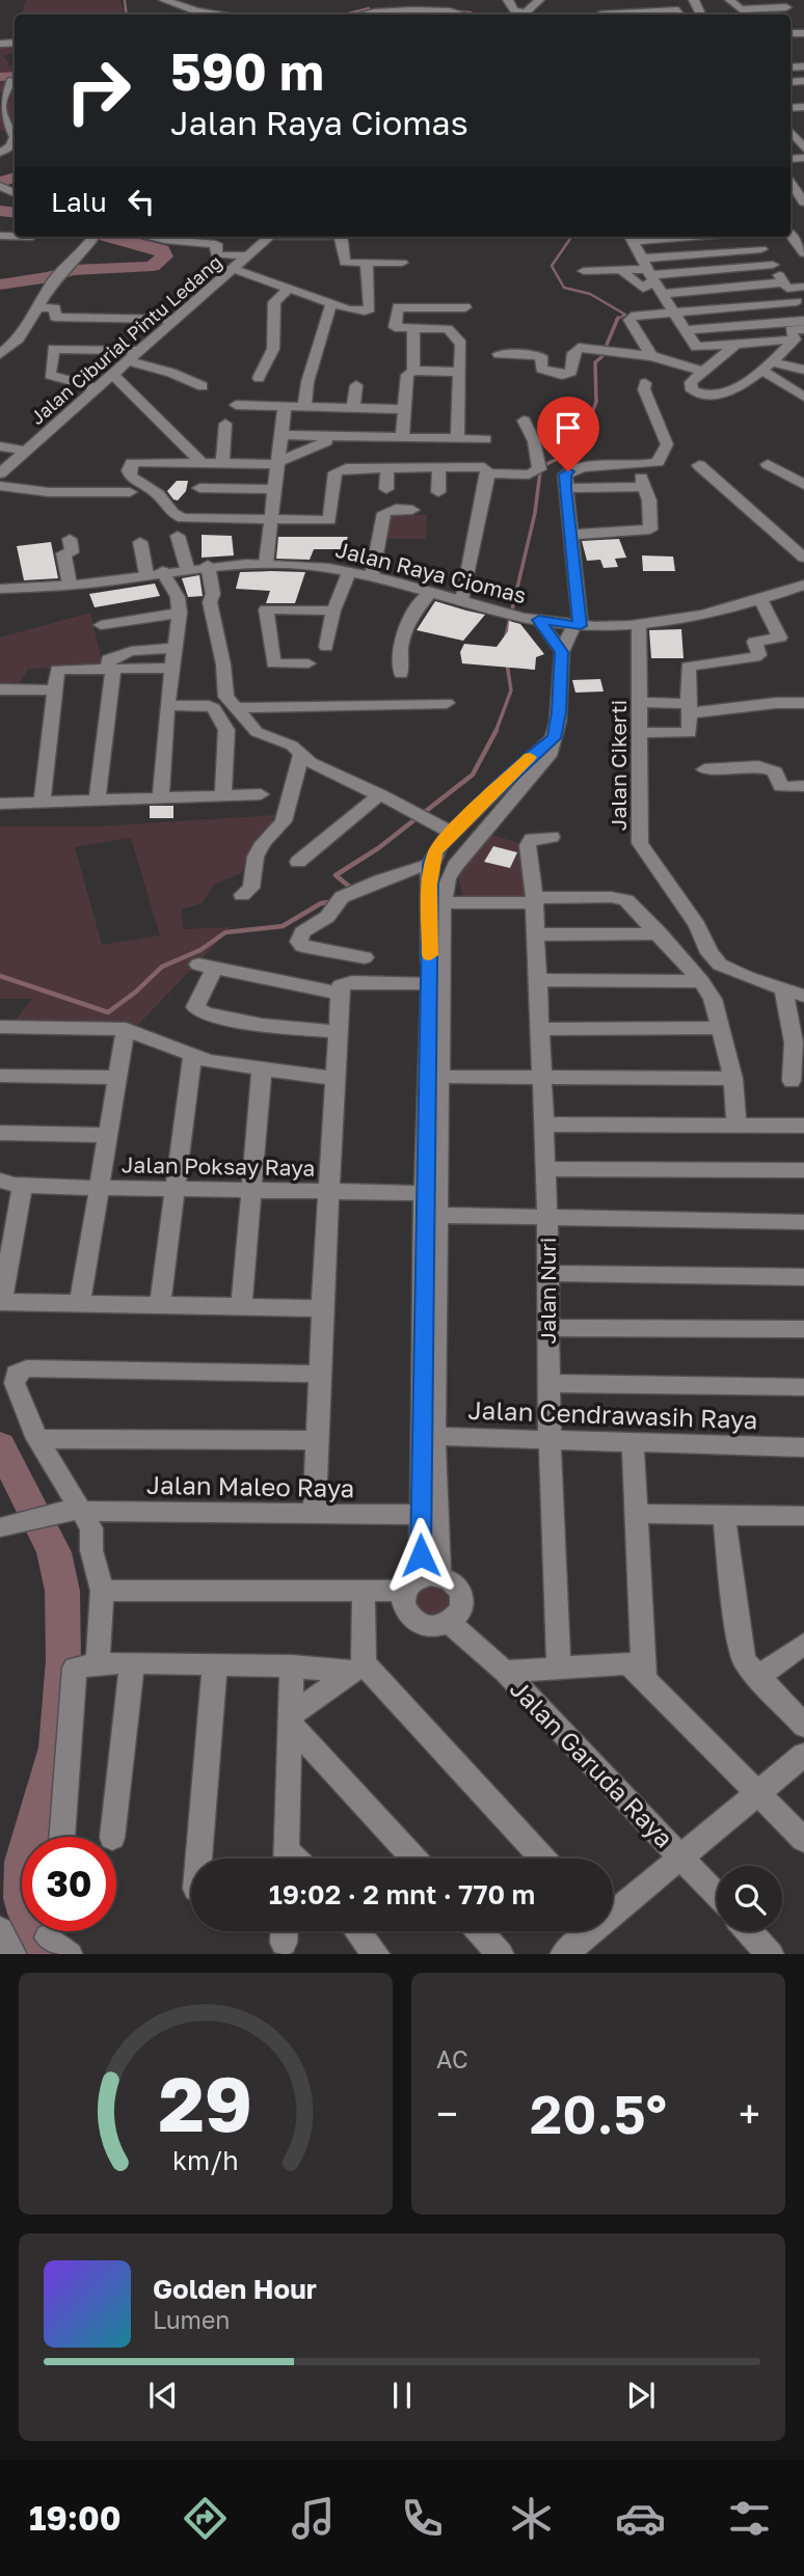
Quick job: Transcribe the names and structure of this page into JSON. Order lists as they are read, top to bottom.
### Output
{
  "streets": {
    "street": [
      "Jalan Ciburial Pintu Ledang",
      "Jalan Raya Ciomas",
      "Jalan Cikerti",
      "Jalan Poksay Raya",
      "Jalan Nuri",
      "Jalan Cendrawasih Raya",
      "Jalan Maleo Raya",
      "Jalan Garuda Raya"
    ]
  },
  "crossings": [
    ["Jalan Raya Ciomas", "Jalan Cikerti"],
    ["Jalan Nuri", "Jalan Cendrawasih Raya"]
  ],
  "page": {
    "turn": ["590 m", "Jalan Raya Ciomas"],
    "then": "Lalu",
    "limit": "30",
    "trip": "19:02 · 2 mnt · 770 m",
    "tile": "AC",
    "heat": ["−", "20.5°", "+"],
    "song": ["Golden Hour", "Lumen"],
    "tabs": "19:00",
    "gauge": ["29", "km/h"]
  }
}
